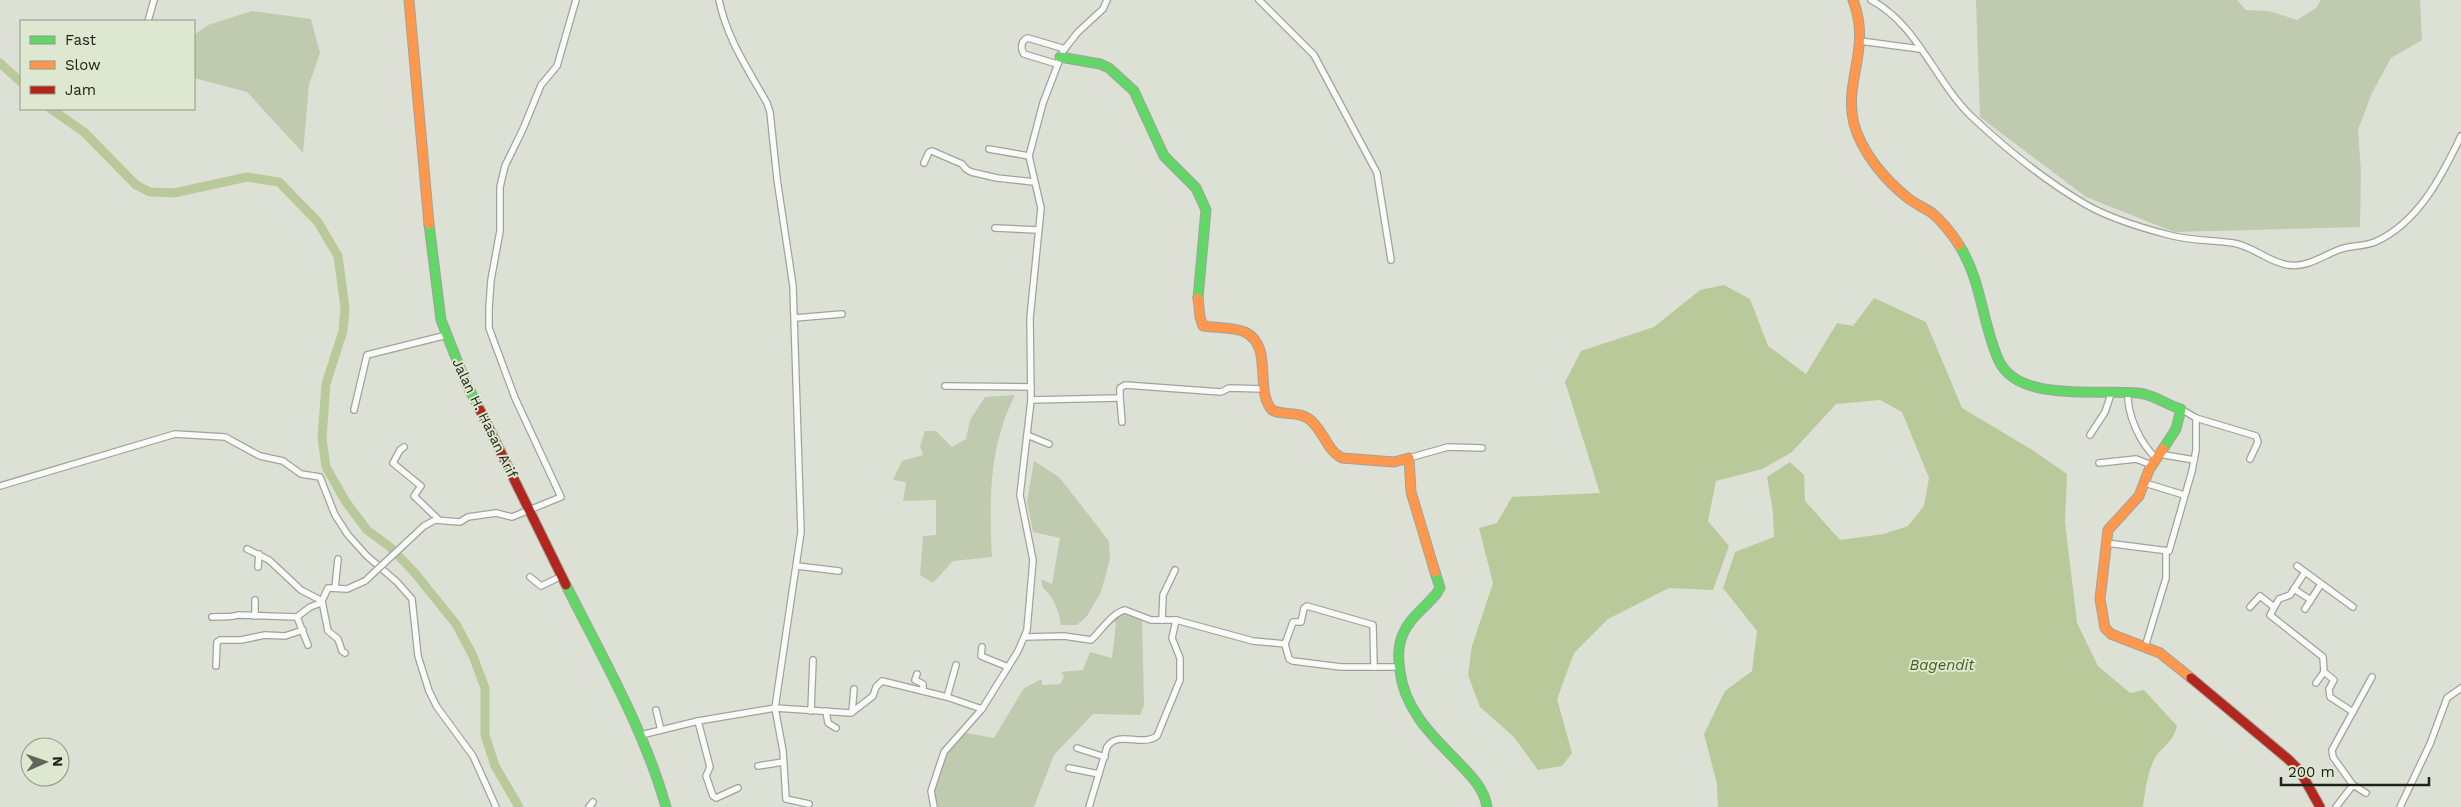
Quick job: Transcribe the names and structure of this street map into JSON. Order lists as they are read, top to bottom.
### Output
{
  "streets": {
    "street": ["Jalan H. Hasan Arif"]
  },
  "water": ["Bagendit"],
  "legend": ["Fast", "Slow", "Jam"],
  "scale_bar": "200 m",
  "north": "right"
}
